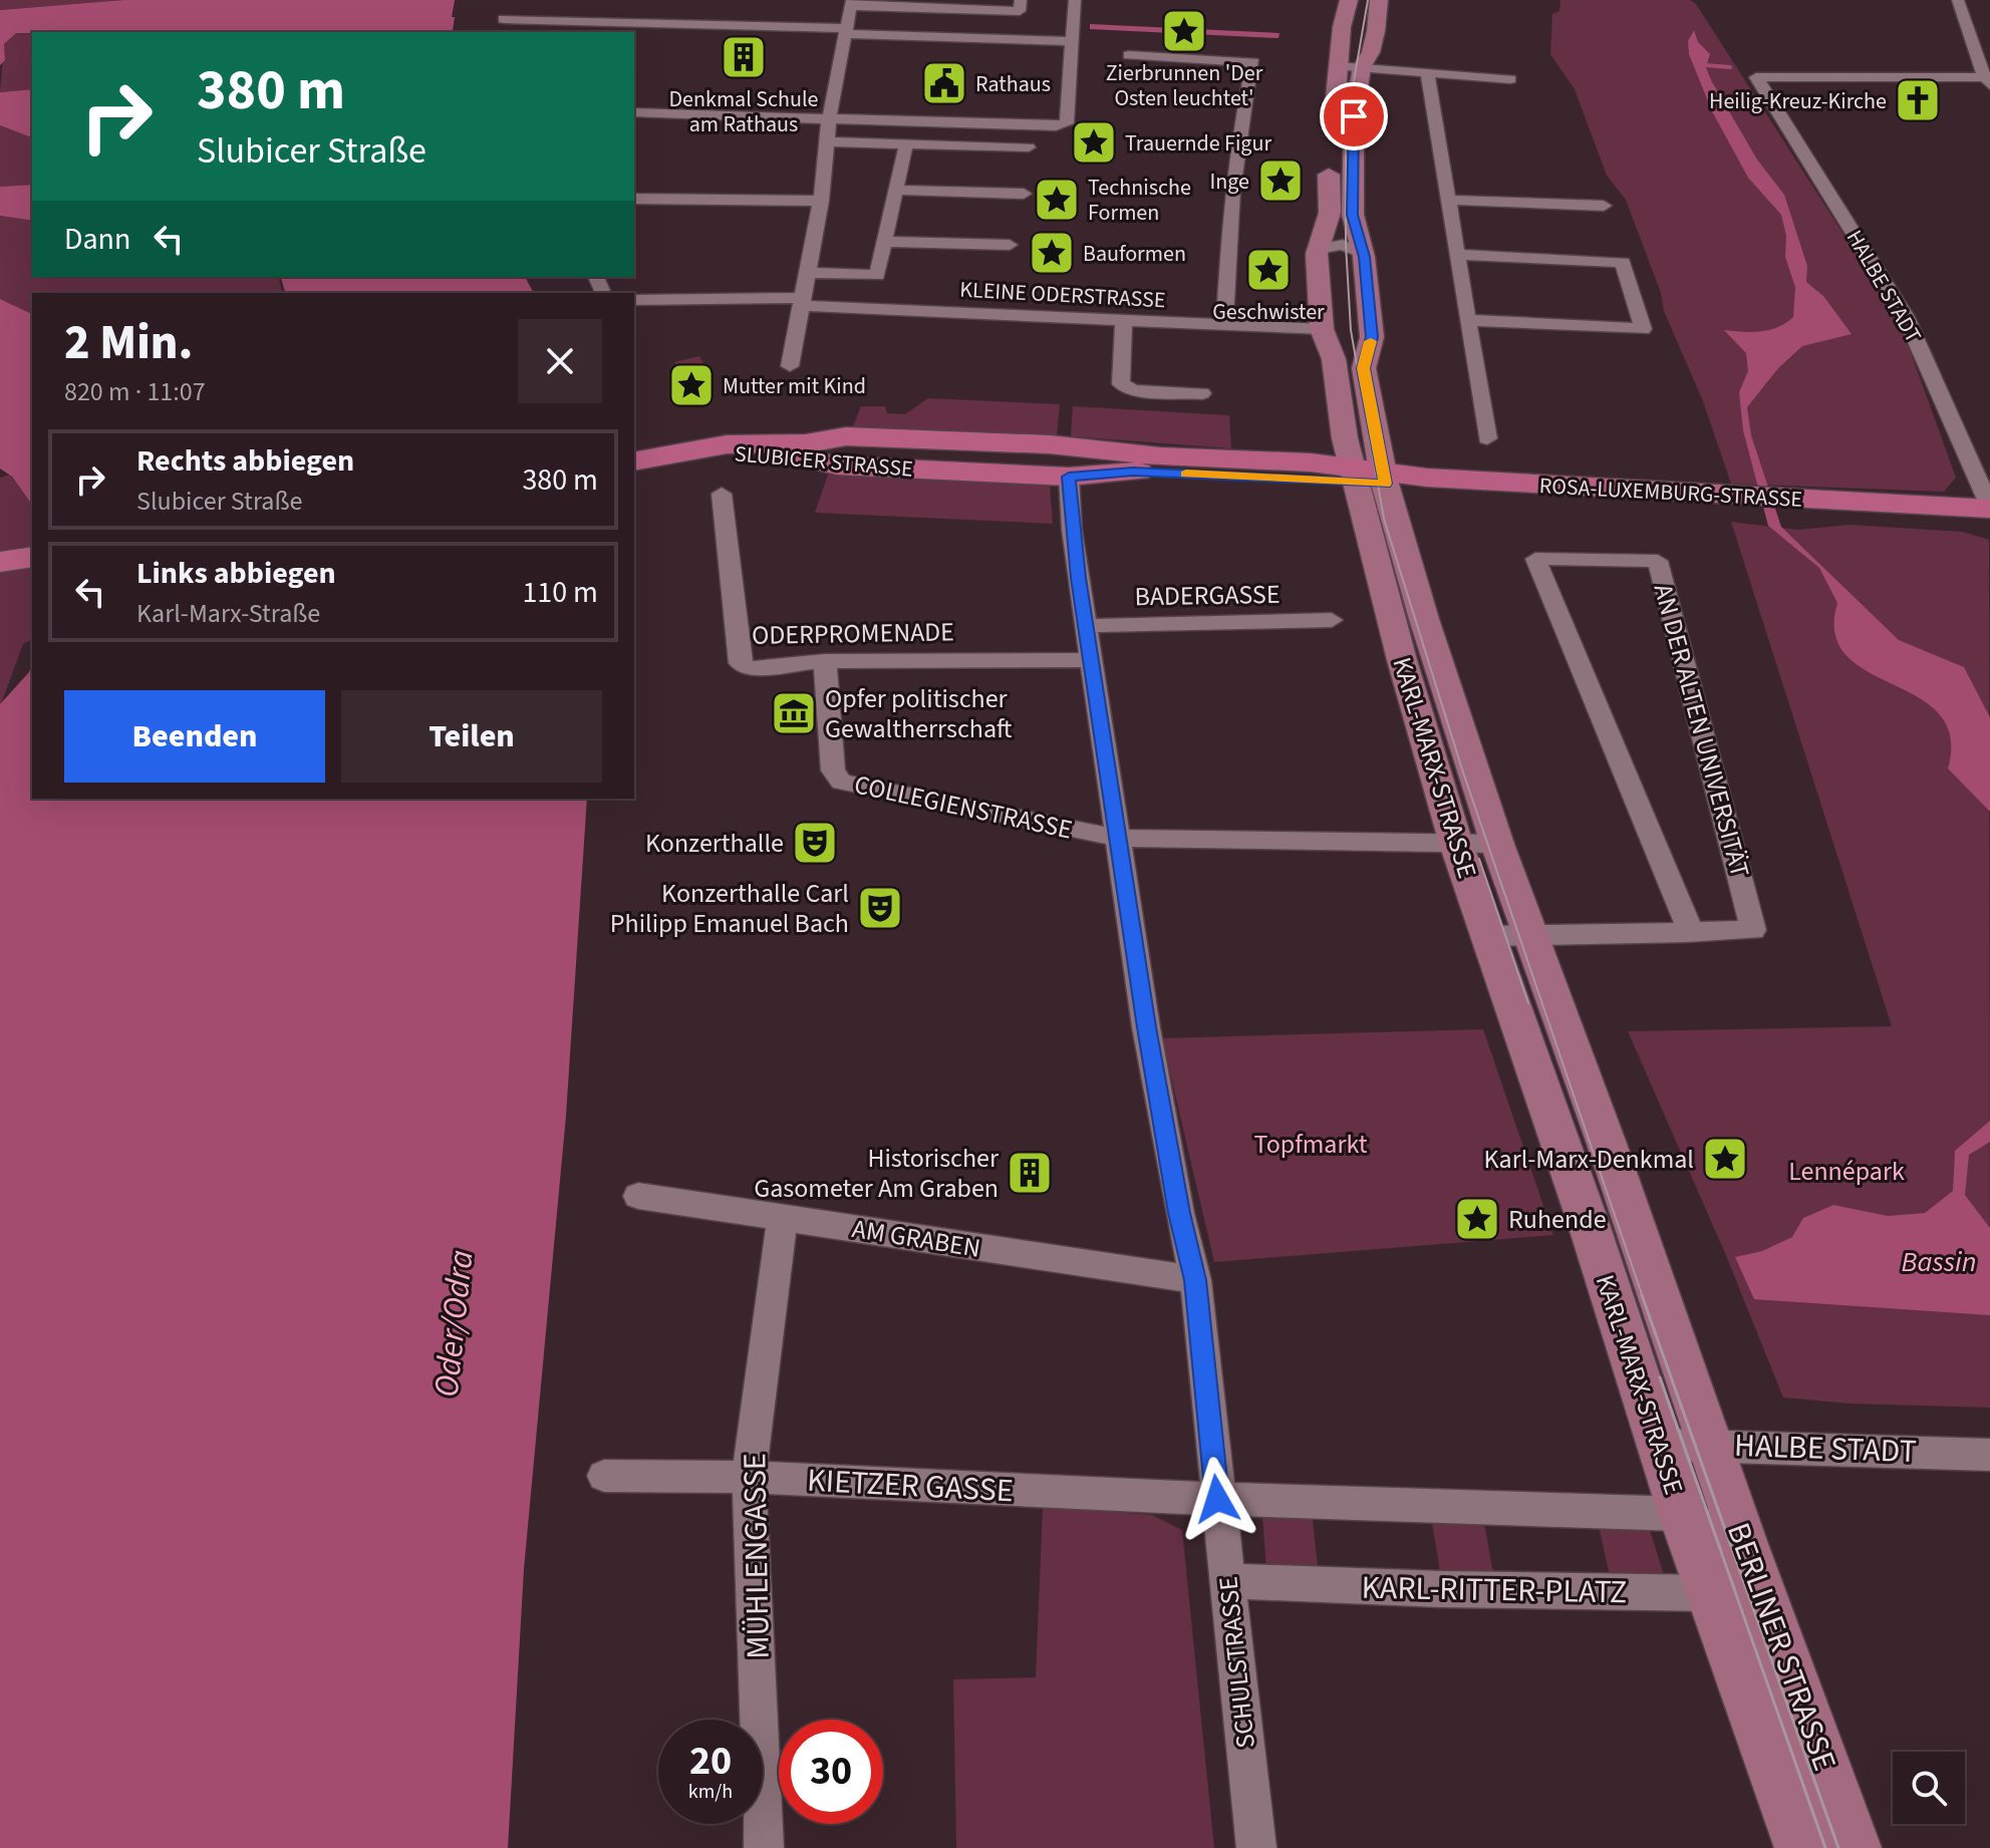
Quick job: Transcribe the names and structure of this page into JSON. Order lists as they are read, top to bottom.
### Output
{
  "streets": {
    "main road": ["SLUBICER STRASSE", "ROSA-LUXEMBURG-STRASSE"],
    "street": [
      "HALBE STADT",
      "KLEINE ODERSTRASSE",
      "BADERGASSE",
      "ODERPROMENADE",
      "AN DER ALTEN UNIVERSITÄT",
      "KARL-MARX-STRASSE",
      "COLLEGIENSTRASSE",
      "AM GRABEN",
      "KIETZER GASSE",
      "MÜHLENGASSE",
      "KARL-RITTER-PLATZ",
      "BERLINER STRASSE",
      "SCHULSTRASSE"
    ]
  },
  "crossings": [
    ["HALBE STADT", "ROSA-LUXEMBURG-STRASSE"],
    ["HALBE STADT", "KARL-MARX-STRASSE"],
    ["HALBE STADT", "BERLINER STRASSE"],
    ["KLEINE ODERSTRASSE", "KARL-MARX-STRASSE"],
    ["SLUBICER STRASSE", "ROSA-LUXEMBURG-STRASSE"],
    ["SLUBICER STRASSE", "KARL-MARX-STRASSE"],
    ["SLUBICER STRASSE", "SCHULSTRASSE"],
    ["ROSA-LUXEMBURG-STRASSE", "KARL-MARX-STRASSE"],
    ["BADERGASSE", "SCHULSTRASSE"],
    ["ODERPROMENADE", "COLLEGIENSTRASSE"],
    ["ODERPROMENADE", "SCHULSTRASSE"],
    ["AN DER ALTEN UNIVERSITÄT", "KARL-MARX-STRASSE"],
    ["KARL-MARX-STRASSE", "COLLEGIENSTRASSE"],
    ["KARL-MARX-STRASSE", "BERLINER STRASSE"],
    ["COLLEGIENSTRASSE", "SCHULSTRASSE"],
    ["AM GRABEN", "MÜHLENGASSE"],
    ["AM GRABEN", "SCHULSTRASSE"],
    ["KIETZER GASSE", "MÜHLENGASSE"],
    ["KIETZER GASSE", "SCHULSTRASSE"],
    ["KARL-RITTER-PLATZ", "BERLINER STRASSE"],
    ["KARL-RITTER-PLATZ", "SCHULSTRASSE"]
  ],
  "water": ["Bassin", "Oder/Odra"],
  "parks": ["Topfmarkt", "Lennépark"],
  "places": {
    "place": [
      "Zierbrunnen 'Der Osten leuchtet'",
      "Trauernde Figur",
      "Inge",
      "Technische Formen",
      "Bauformen",
      "Geschwister",
      "Mutter mit Kind",
      "Karl-Marx-Denkmal",
      "Ruhende"
    ],
    "building": ["Denkmal Schule am Rathaus", "Historischer Gasometer Am Graben"],
    "public building": ["Rathaus"],
    "church": ["Heilig-Kreuz-Kirche"],
    "museum": ["Opfer politischer Gewaltherrschaft"],
    "theatre": ["Konzerthalle", "Konzerthalle Carl Philipp Emanuel Bach"]
  },
  "page": {
    "turn": ["380 m", "Slubicer Straße"],
    "then": "Dann",
    "heading": ["2 Min.", "820 m · 11:07"],
    "list": [
      {
        "name": "Rechts abbiegen",
        "note": "Slubicer Straße",
        "value": "380 m"
      },
      {
        "name": "Links abbiegen",
        "note": "Karl-Marx-Straße",
        "value": "110 m"
      }
    ],
    "buttons": ["Beenden", "Teilen"],
    "speed": "20 km/h",
    "limit": "30"
  }
}
